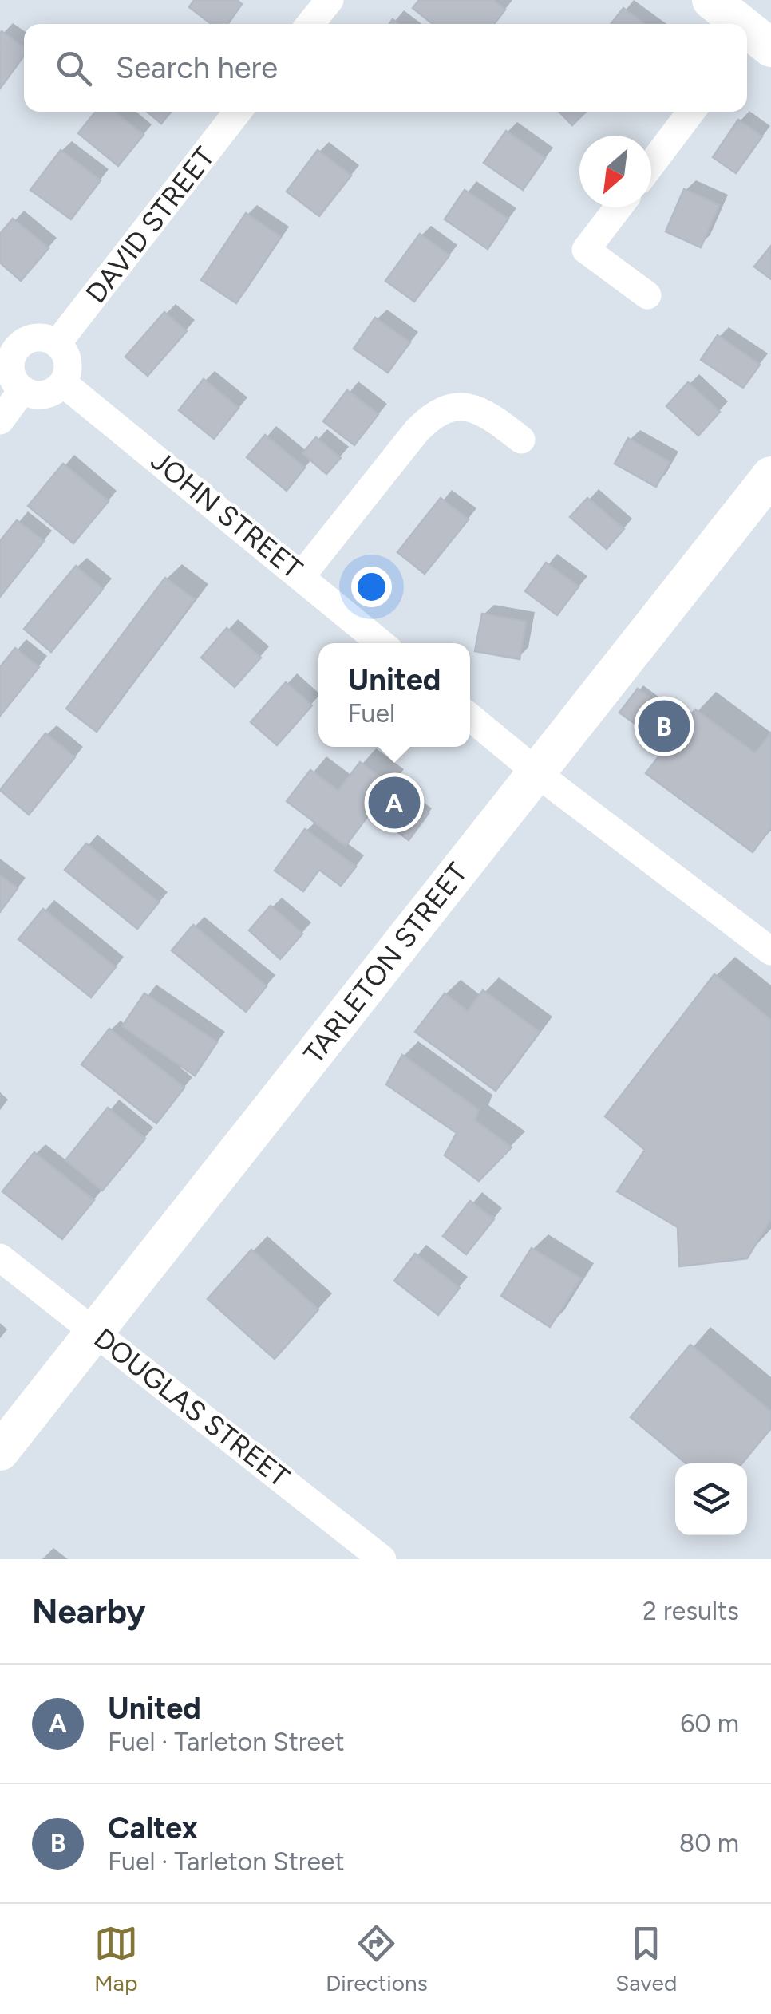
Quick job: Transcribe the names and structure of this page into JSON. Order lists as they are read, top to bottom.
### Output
{
  "streets": {
    "main road": ["TARLETON STREET"],
    "street": ["DAVID STREET", "JOHN STREET", "DOUGLAS STREET"]
  },
  "crossings": [
    ["DAVID STREET", "JOHN STREET"],
    ["TARLETON STREET", "DOUGLAS STREET"]
  ],
  "north": "bottom left",
  "page": {
    "search": "Search here",
    "popup": ["United", "Fuel"],
    "pins": ["B", "A"],
    "heading": ["Nearby", "2 results"],
    "list": [
      {
        "mark": "A",
        "name": "United",
        "note": "Fuel · Tarleton Street",
        "value": "60 m"
      },
      {
        "mark": "B",
        "name": "Caltex",
        "note": "Fuel · Tarleton Street",
        "value": "80 m"
      }
    ],
    "nav": ["Map", "Directions", "Saved"]
  }
}
